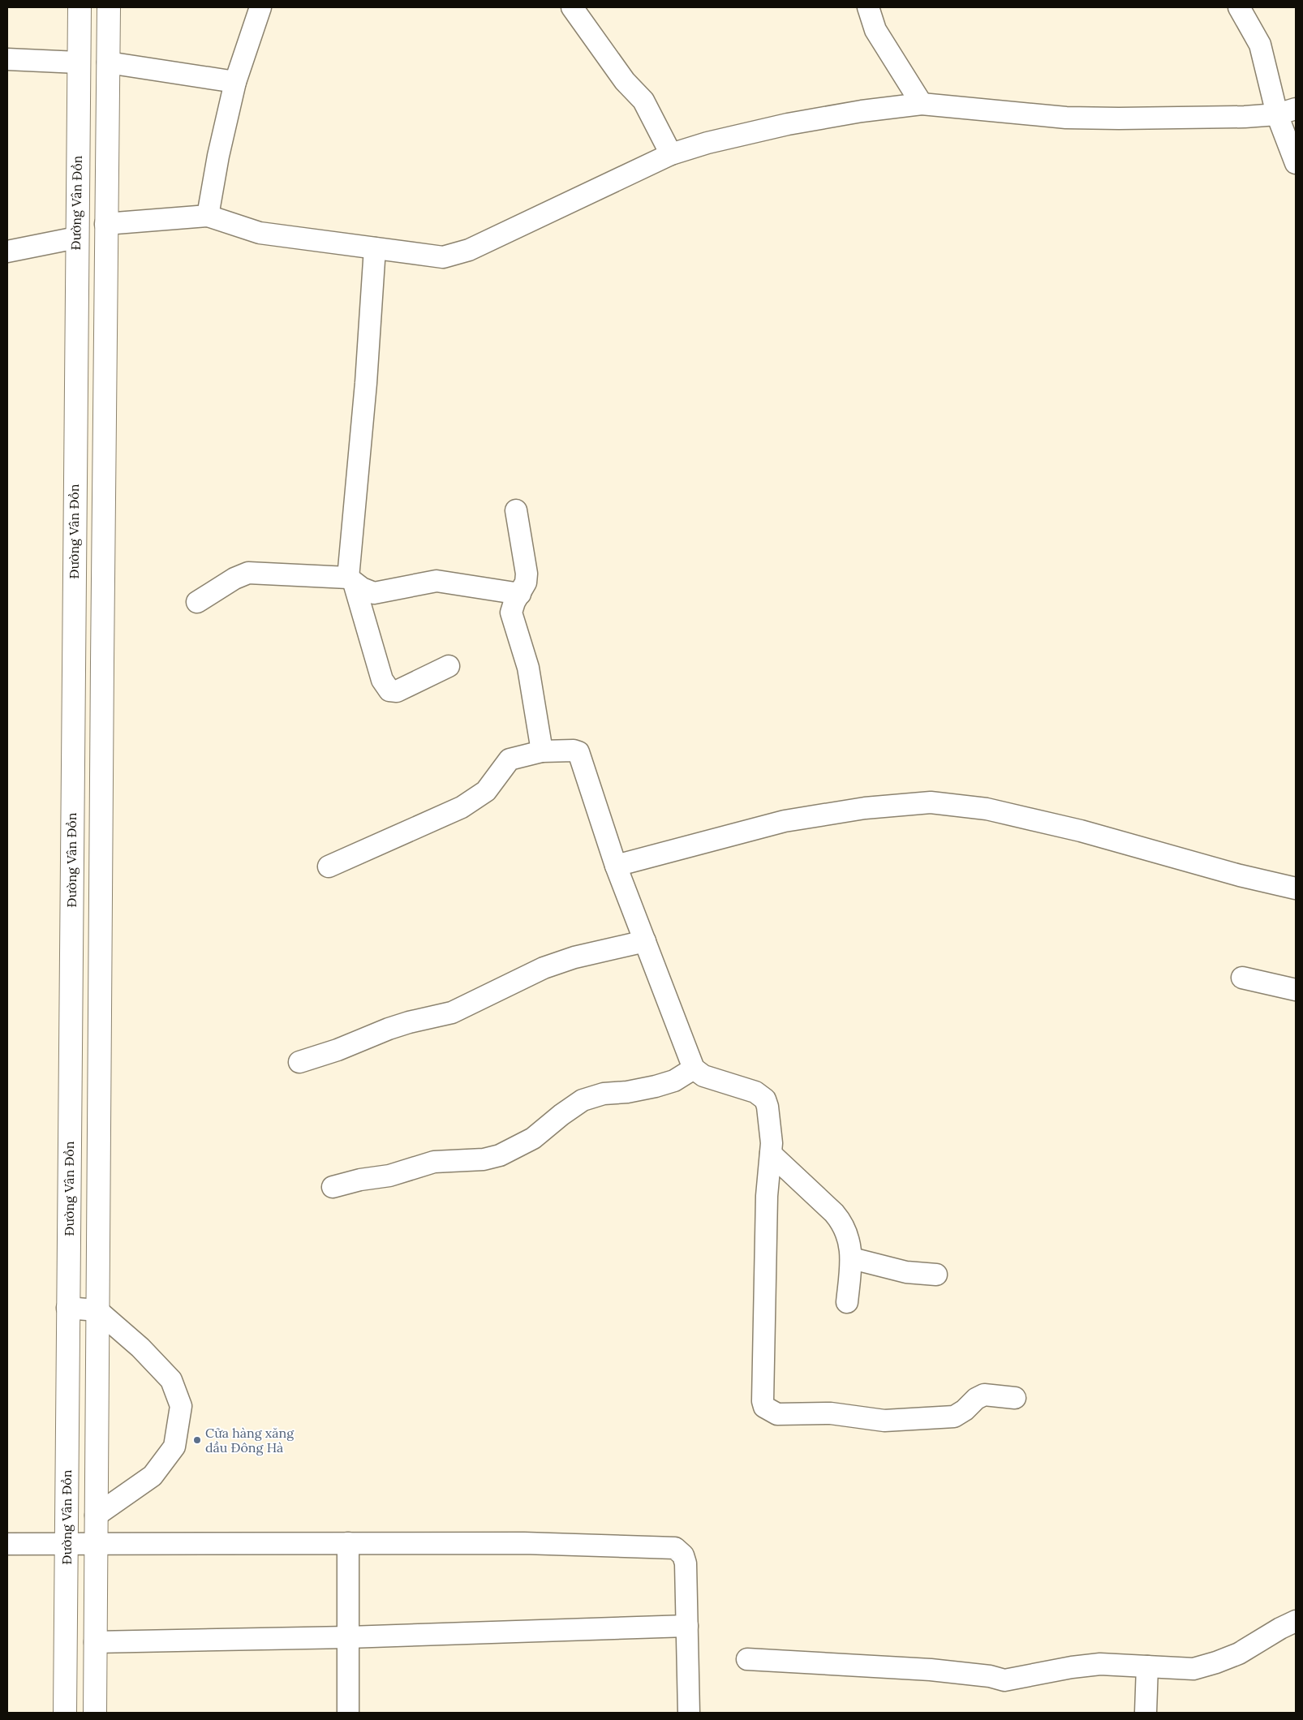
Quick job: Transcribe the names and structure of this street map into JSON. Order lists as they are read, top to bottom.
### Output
{
  "streets": {
    "main road": ["Đường Vân Đồn"]
  },
  "places": ["Cửa hàng xăng dầu Đông Hà"]
}
